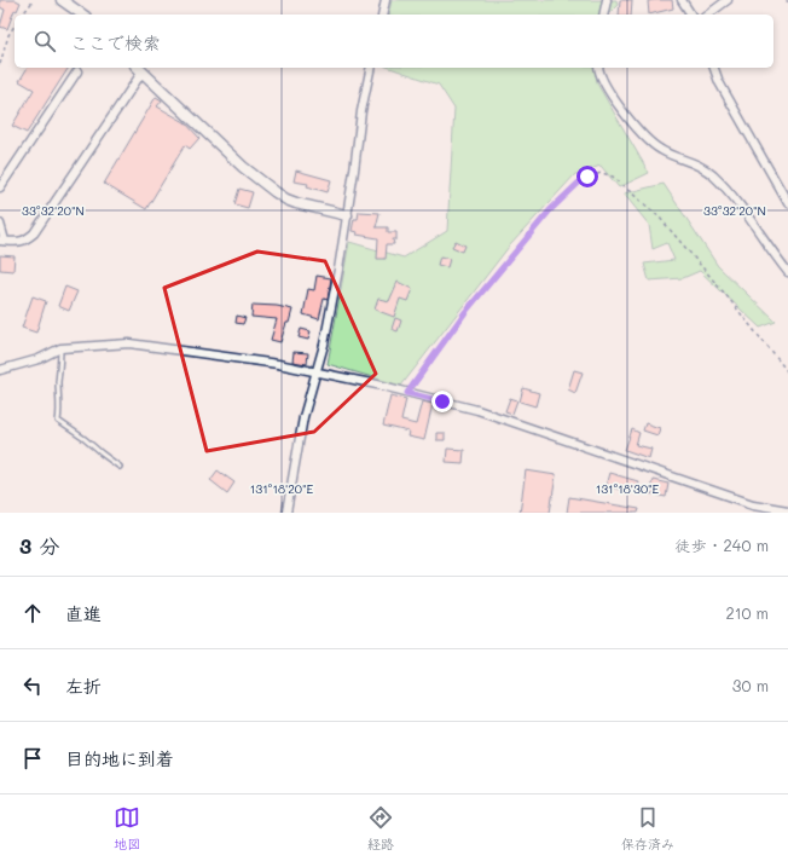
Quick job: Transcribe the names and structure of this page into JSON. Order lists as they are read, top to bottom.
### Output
{
  "page": {
    "search": "ここで検索",
    "heading": ["3 分", "徒歩 · 240 m"],
    "list": [
      ["直進", "210 m"],
      ["左折", "30 m"],
      "目的地に到着"
    ],
    "nav": ["地図", "経路", "保存済み"]
  },
  "coordinates": ["33°32'20\"N", "131°18'20\"E", "131°18'30\"E"]
}
